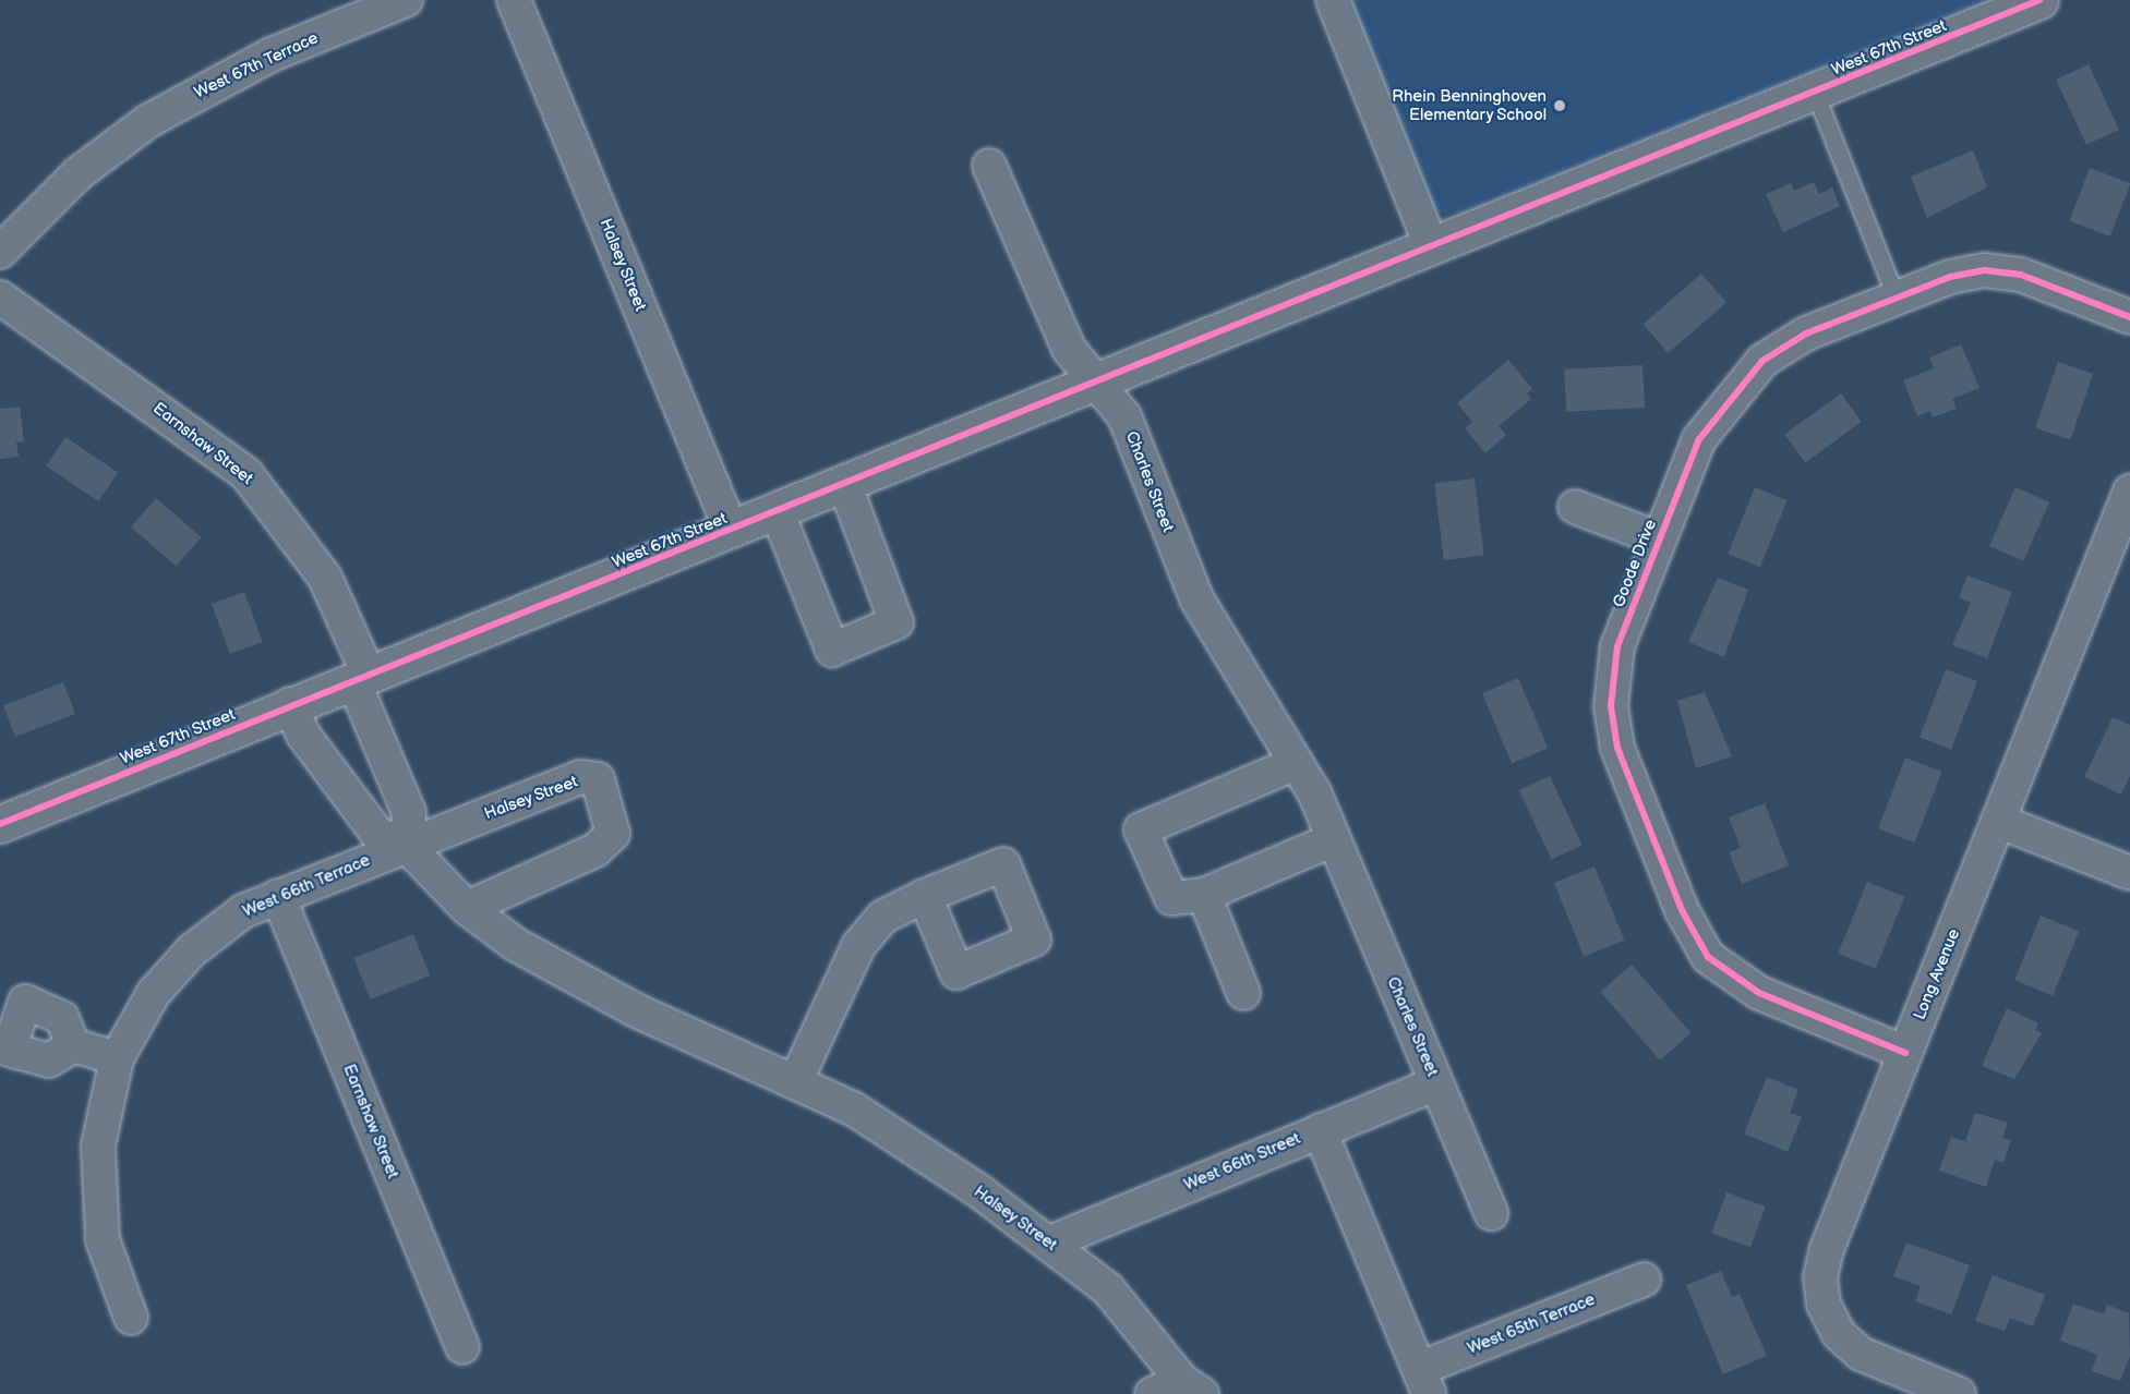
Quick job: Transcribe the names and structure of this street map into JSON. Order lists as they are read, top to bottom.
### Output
{
  "streets": {
    "street": [
      "West 67th Street",
      "West 67th Terrace",
      "Halsey Street",
      "Earnshaw Street",
      "Charles Street",
      "Goode Drive",
      "West 66th Terrace",
      "Long Avenue",
      "West 66th Street",
      "West 65th Terrace"
    ]
  },
  "crossings": [
    ["West 67th Street", "Halsey Street"],
    ["West 67th Street", "Earnshaw Street"],
    ["West 67th Street", "Charles Street"],
    ["Halsey Street", "West 66th Terrace"],
    ["Halsey Street", "West 66th Street"],
    ["Earnshaw Street", "West 66th Terrace"],
    ["Charles Street", "West 66th Street"],
    ["Goode Drive", "Long Avenue"]
  ],
  "places": ["Rhein Benninghoven Elementary School"]
}
